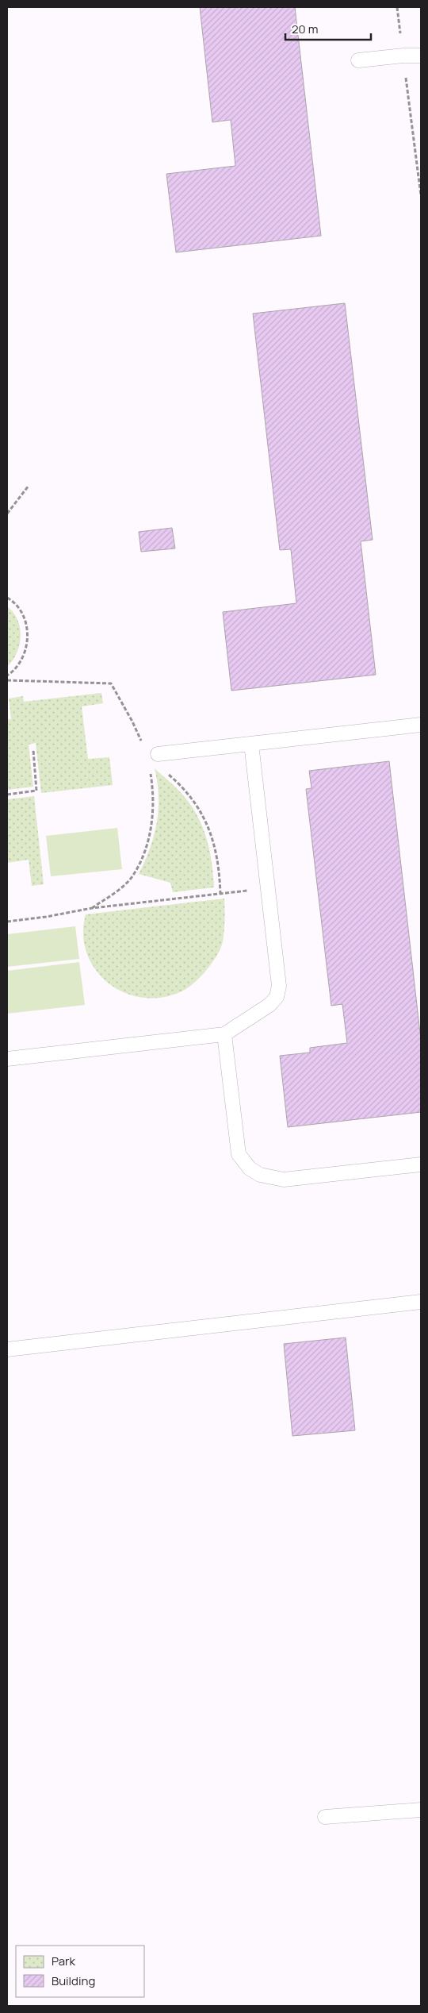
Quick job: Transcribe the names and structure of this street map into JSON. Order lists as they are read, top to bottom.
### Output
{
  "legend": ["Park", "Building"],
  "scale_bar": "20 m"
}
